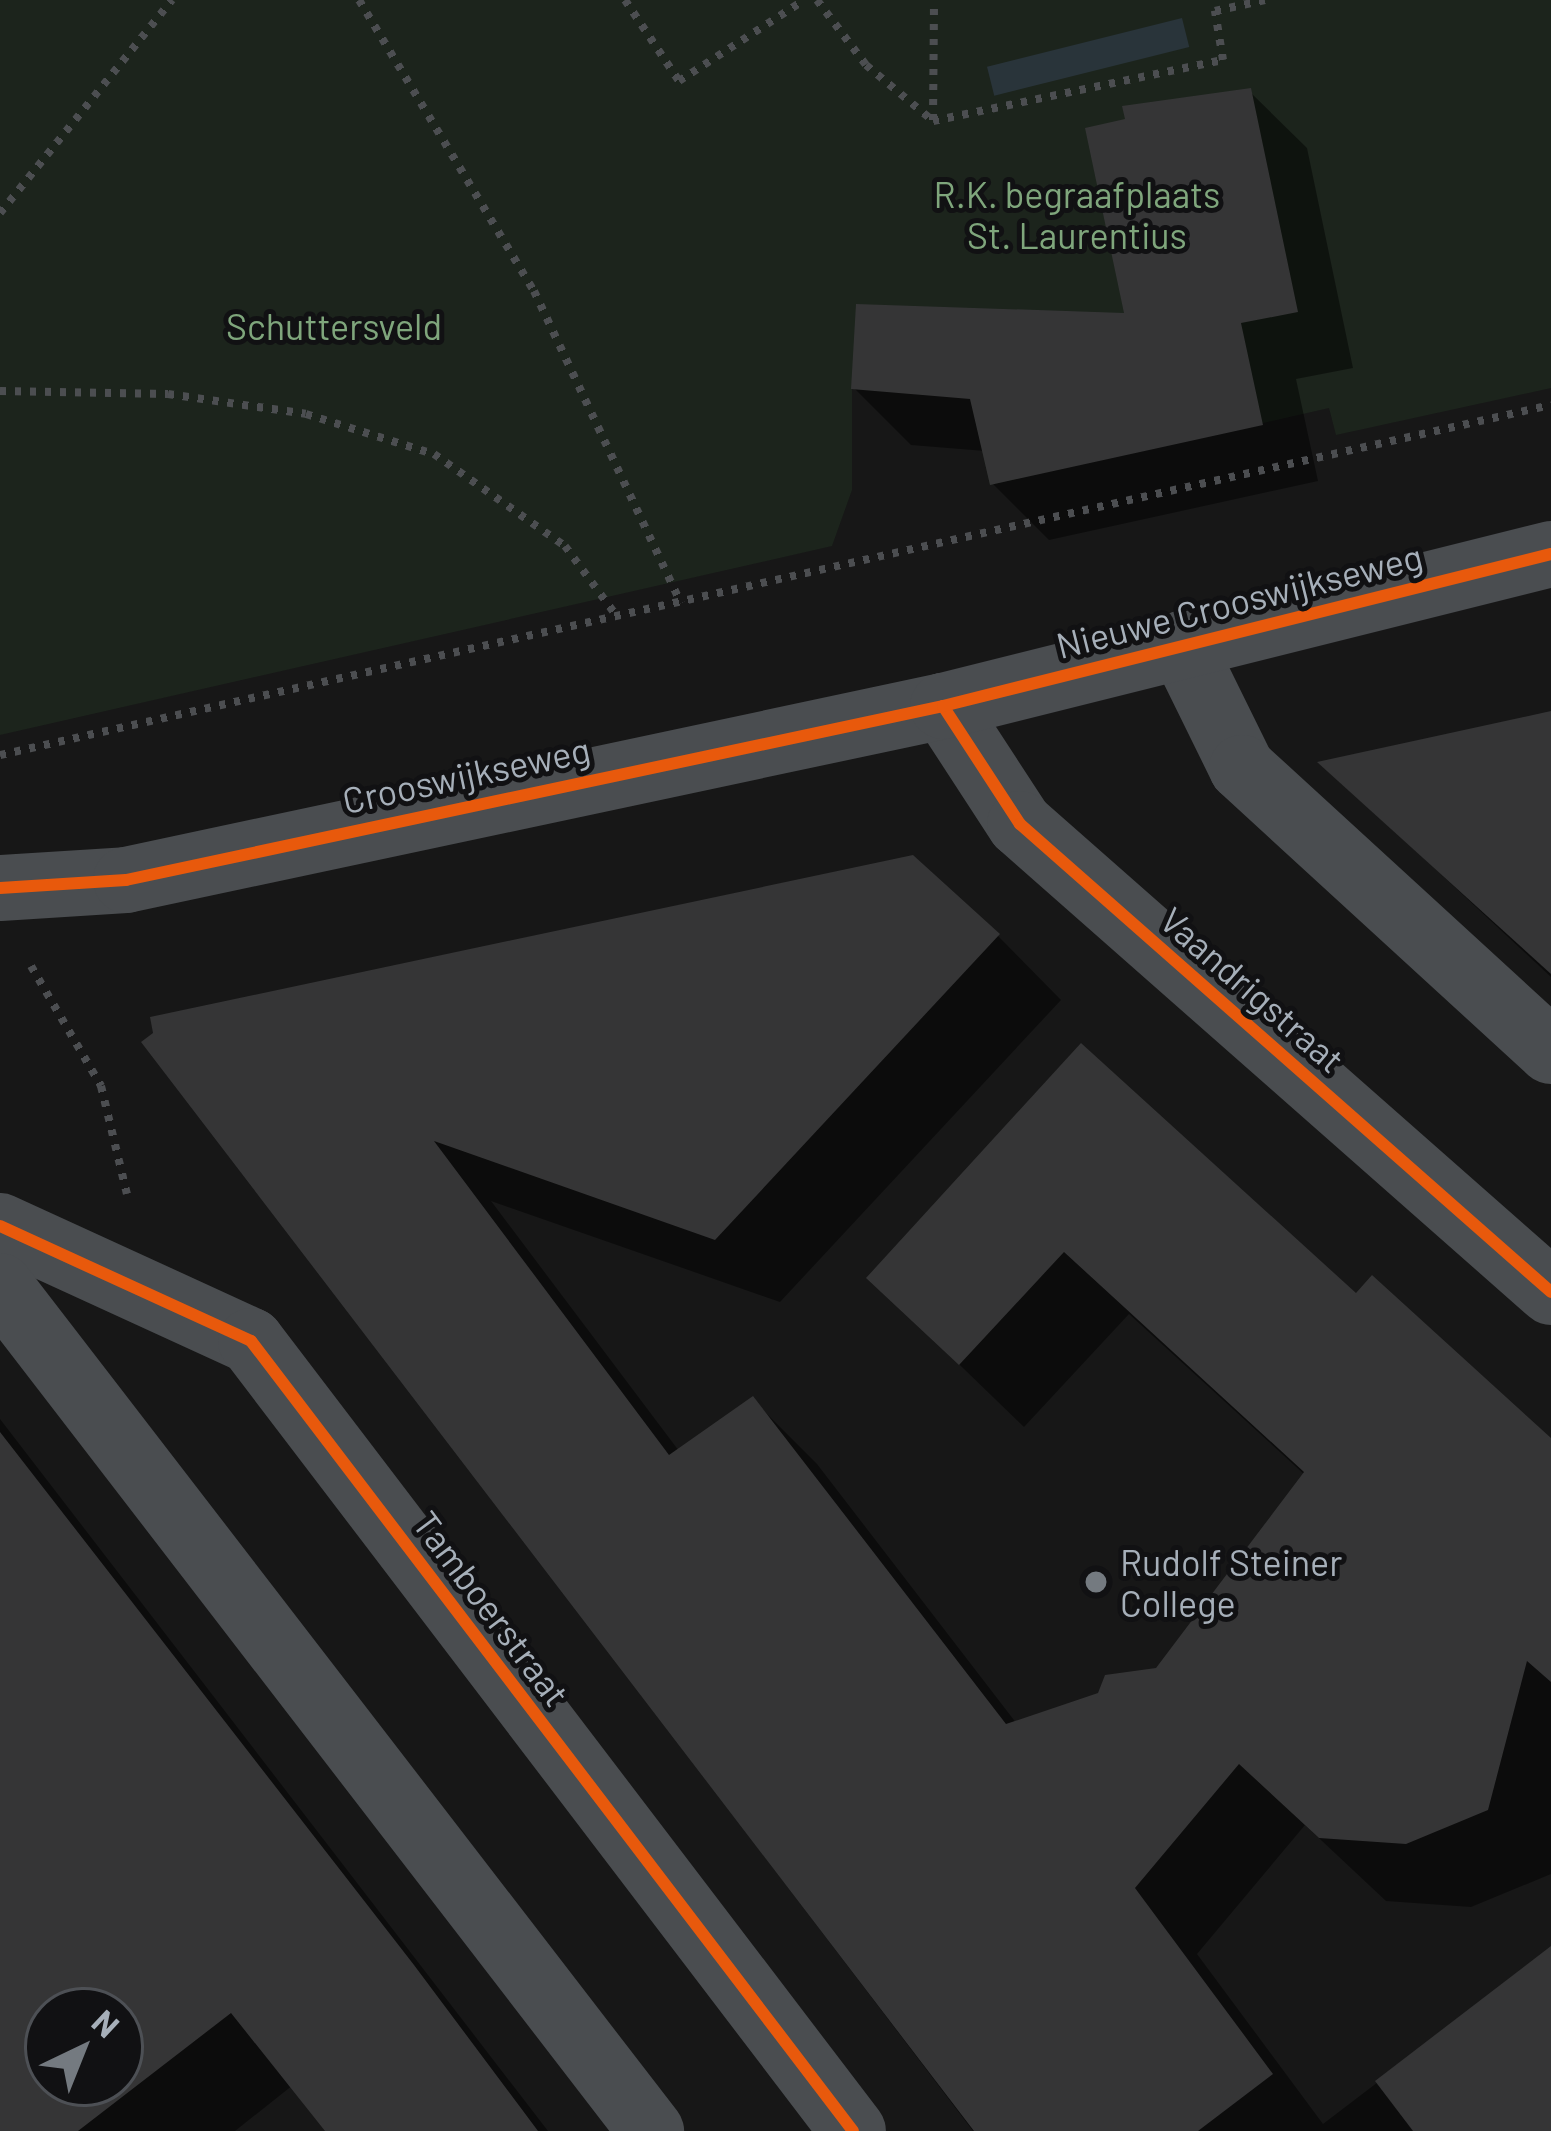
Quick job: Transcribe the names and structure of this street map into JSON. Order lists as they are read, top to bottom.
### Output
{
  "streets": {
    "street": [
      "Nieuwe Crooswijkseweg",
      "Crooswijkseweg",
      "Vaandrigstraat",
      "Tamboerstraat"
    ]
  },
  "crossings": [
    ["Nieuwe Crooswijkseweg", "Crooswijkseweg"],
    ["Nieuwe Crooswijkseweg", "Vaandrigstraat"],
    ["Crooswijkseweg", "Vaandrigstraat"]
  ],
  "parks": ["R.K. begraafplaats St. Laurentius", "Schuttersveld"],
  "places": ["Rudolf Steiner College"],
  "north": "top right"
}
